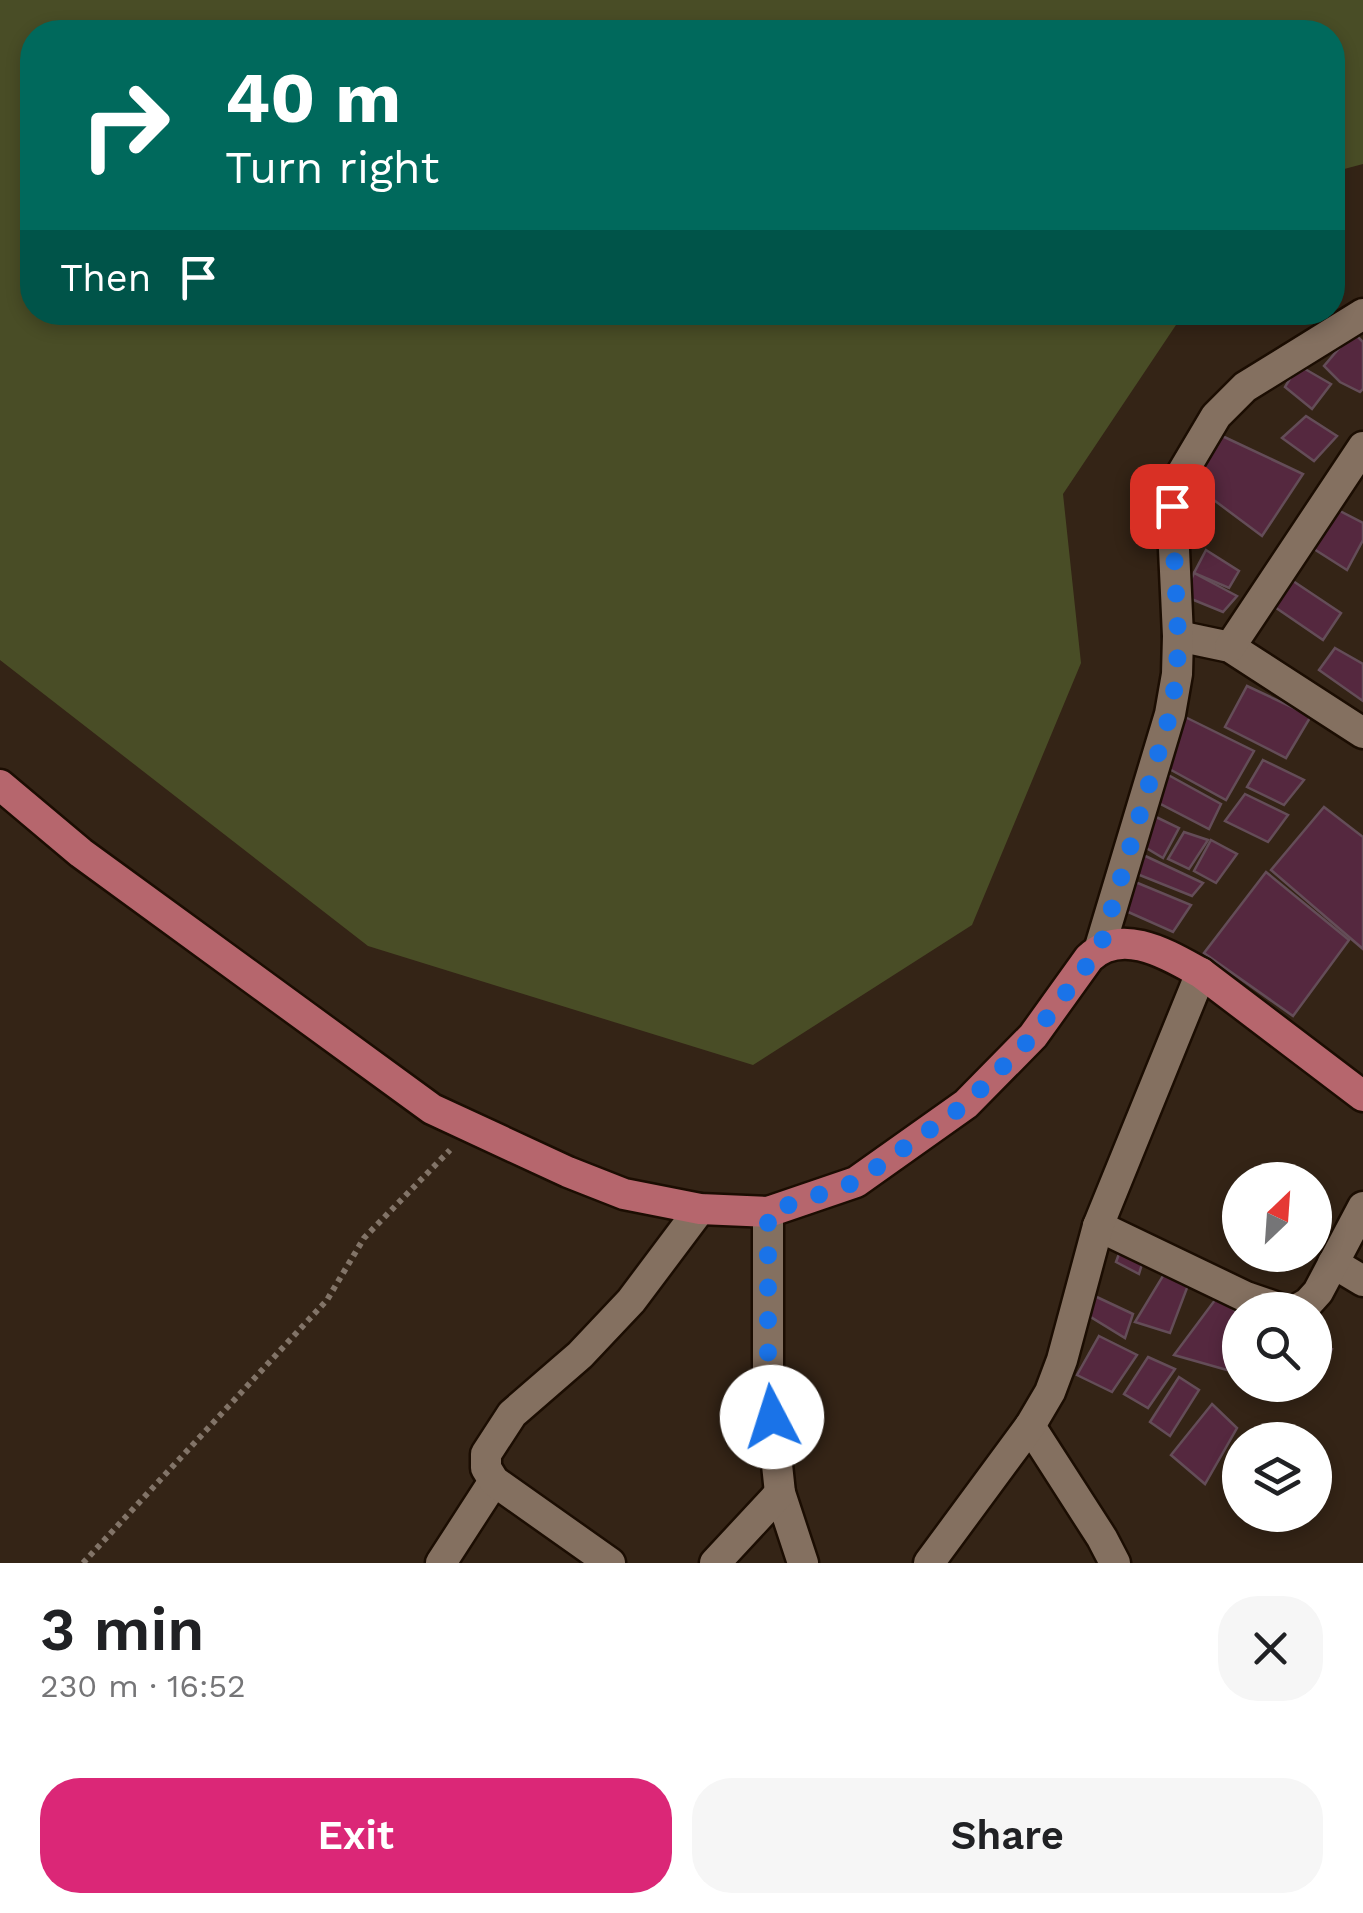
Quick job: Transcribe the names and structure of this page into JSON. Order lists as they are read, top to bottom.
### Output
{
  "north": "top right",
  "page": {
    "turn": ["40 m", "Turn right"],
    "then": "Then",
    "heading": ["3 min", "230 m · 16:52"],
    "buttons": ["Exit", "Share"]
  }
}
